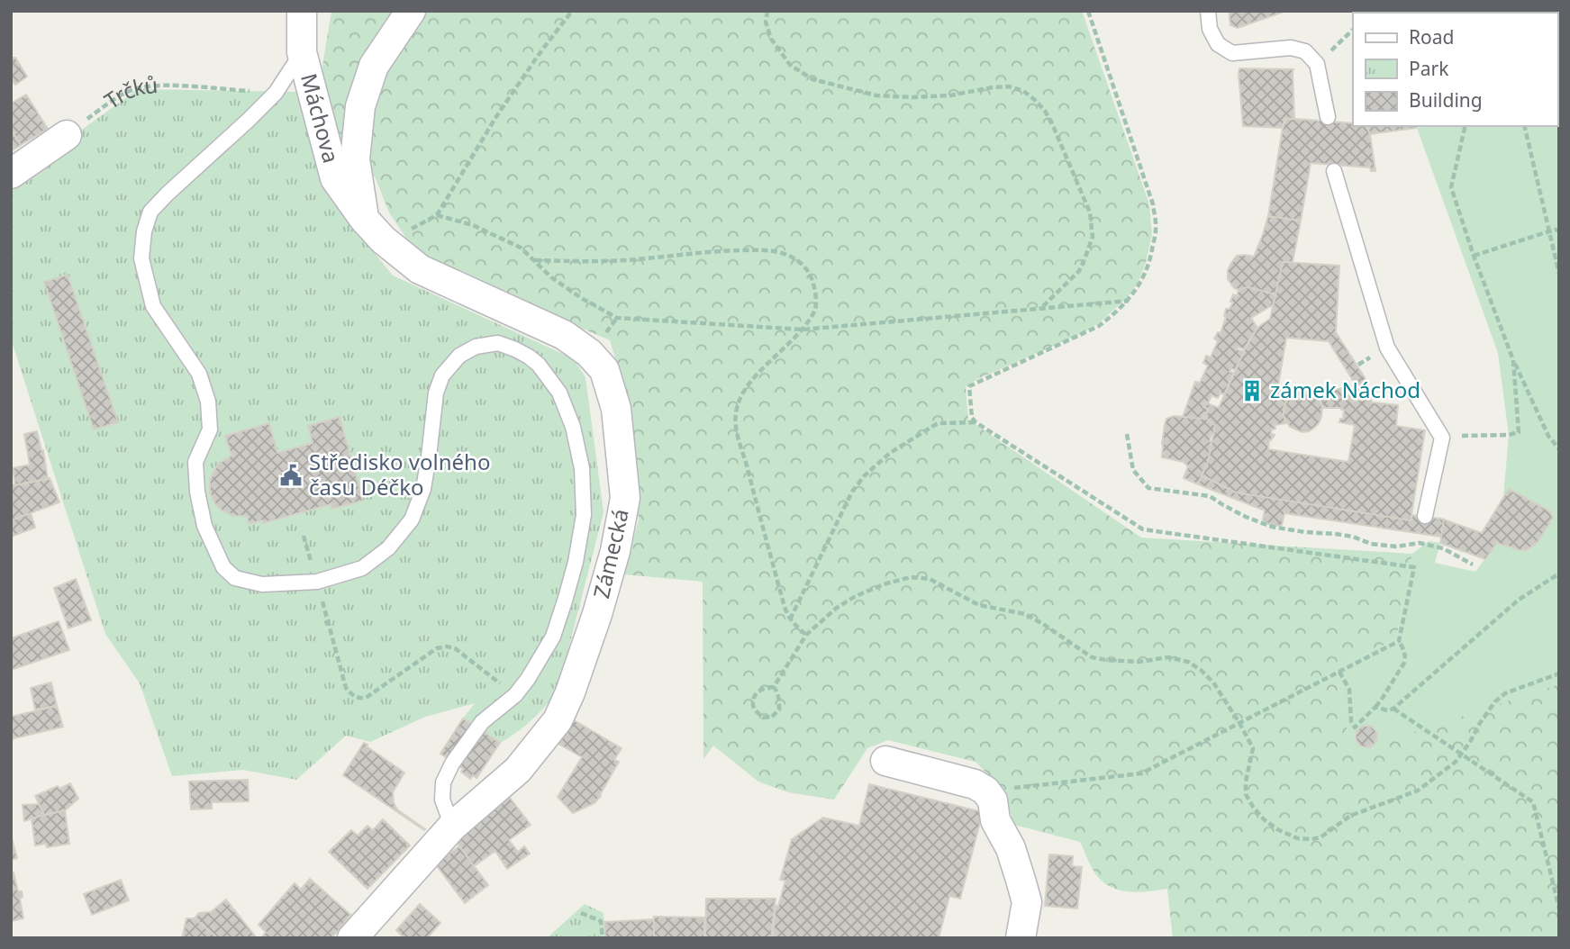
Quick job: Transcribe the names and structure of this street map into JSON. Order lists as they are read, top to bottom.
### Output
{
  "streets": {
    "street": ["Máchova", "Zámecká"],
    "path": ["Trčků"]
  },
  "crossings": [
    ["Máchova", "Zámecká"]
  ],
  "places": {
    "building": ["zámek Náchod"],
    "public building": ["Středisko volného času Déčko"]
  },
  "legend": ["Road", "Park", "Building"]
}
